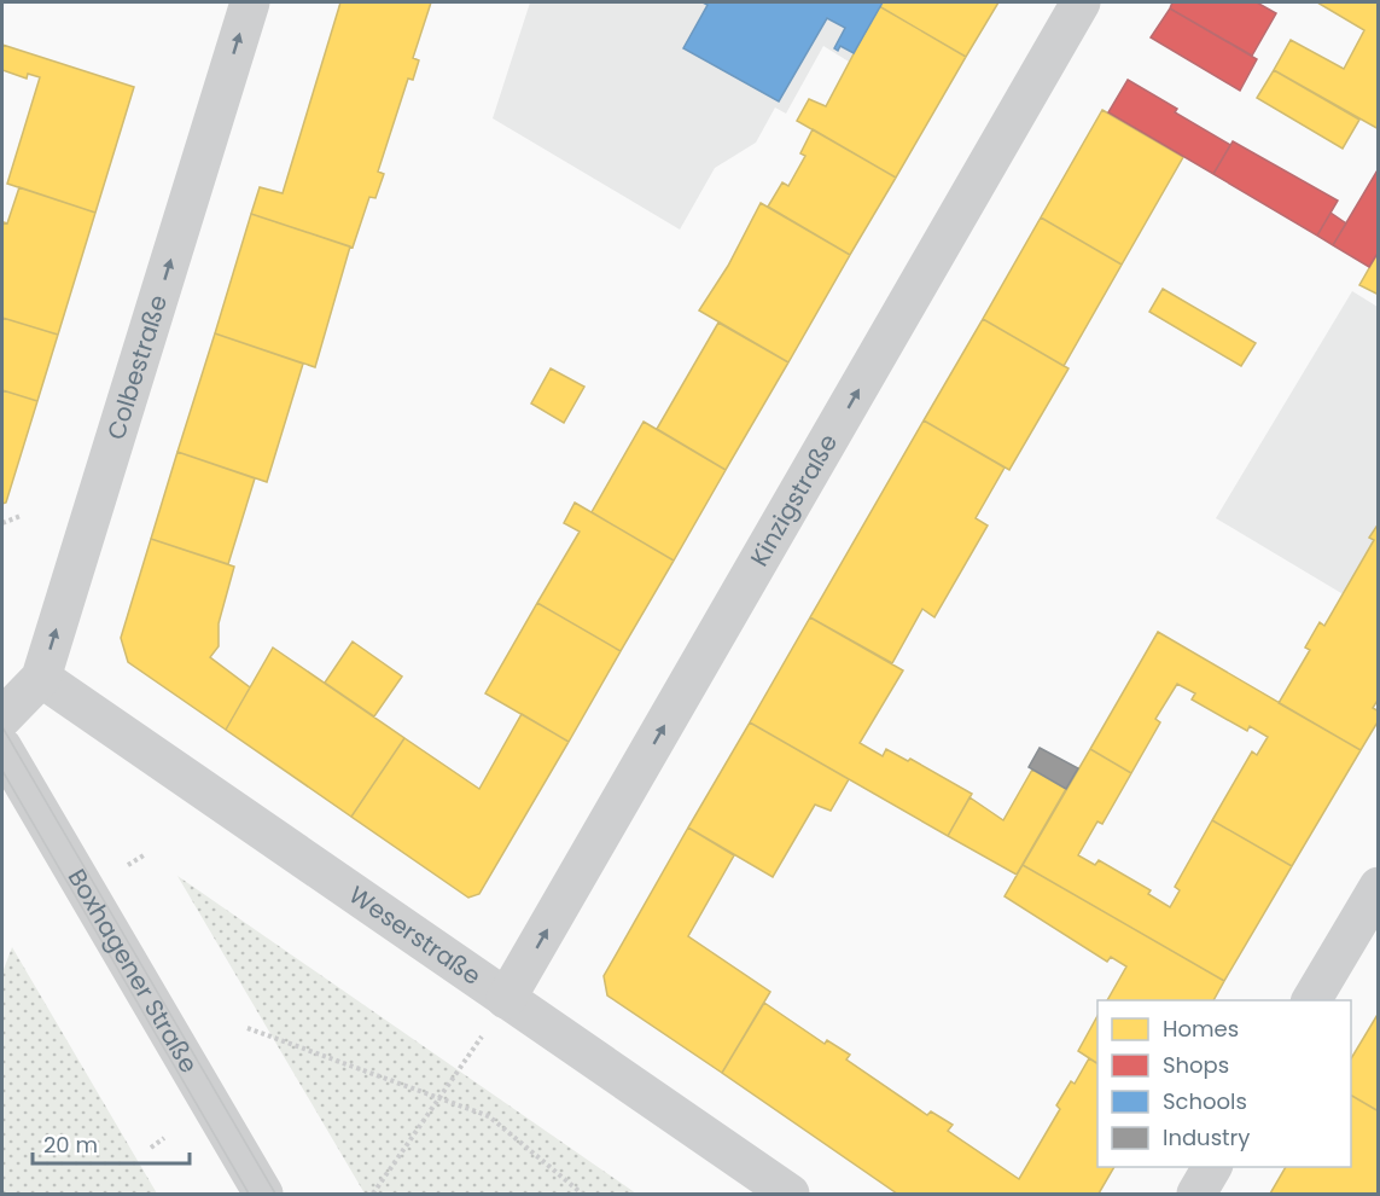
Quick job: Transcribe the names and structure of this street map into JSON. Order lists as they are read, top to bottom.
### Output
{
  "streets": {
    "street": [
      "Colbestraße",
      "Kinzigstraße",
      "Weserstraße",
      "Boxhagener Straße"
    ]
  },
  "crossings": [
    ["Colbestraße", "Weserstraße"],
    ["Kinzigstraße", "Weserstraße"]
  ],
  "one_way": ["Colbestraße", "Kinzigstraße"],
  "legend": [
    "Homes",
    "Shops",
    "Schools",
    "Industry"
  ],
  "scale_bar": "20 m"
}
